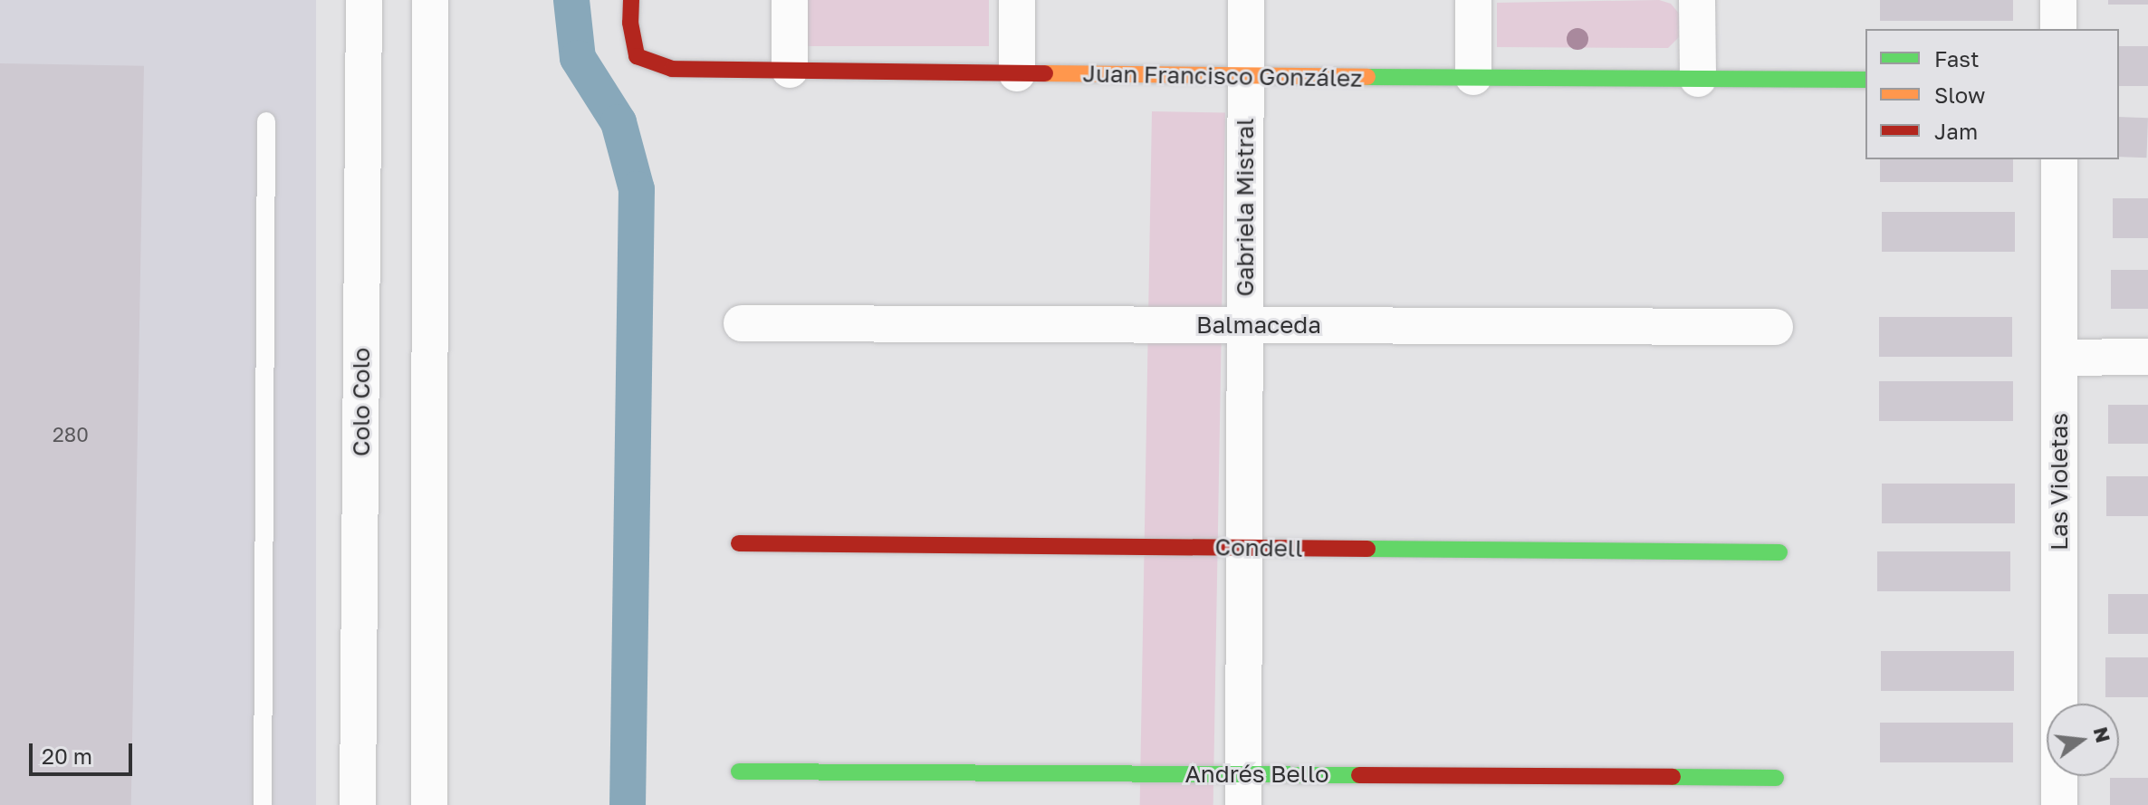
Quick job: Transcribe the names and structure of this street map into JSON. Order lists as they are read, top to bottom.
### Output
{
  "streets": {
    "street": [
      "Juan Francisco González",
      "Gabriela Mistral",
      "Balmaceda",
      "Colo Colo",
      "Las Violetas",
      "Condell",
      "Andrés Bello"
    ]
  },
  "crossings": [
    ["Juan Francisco González", "Gabriela Mistral"],
    ["Gabriela Mistral", "Balmaceda"],
    ["Gabriela Mistral", "Condell"],
    ["Gabriela Mistral", "Andrés Bello"]
  ],
  "house_numbers": ["280"],
  "legend": ["Fast", "Slow", "Jam"],
  "scale_bar": "20 m",
  "north": "right"
}
